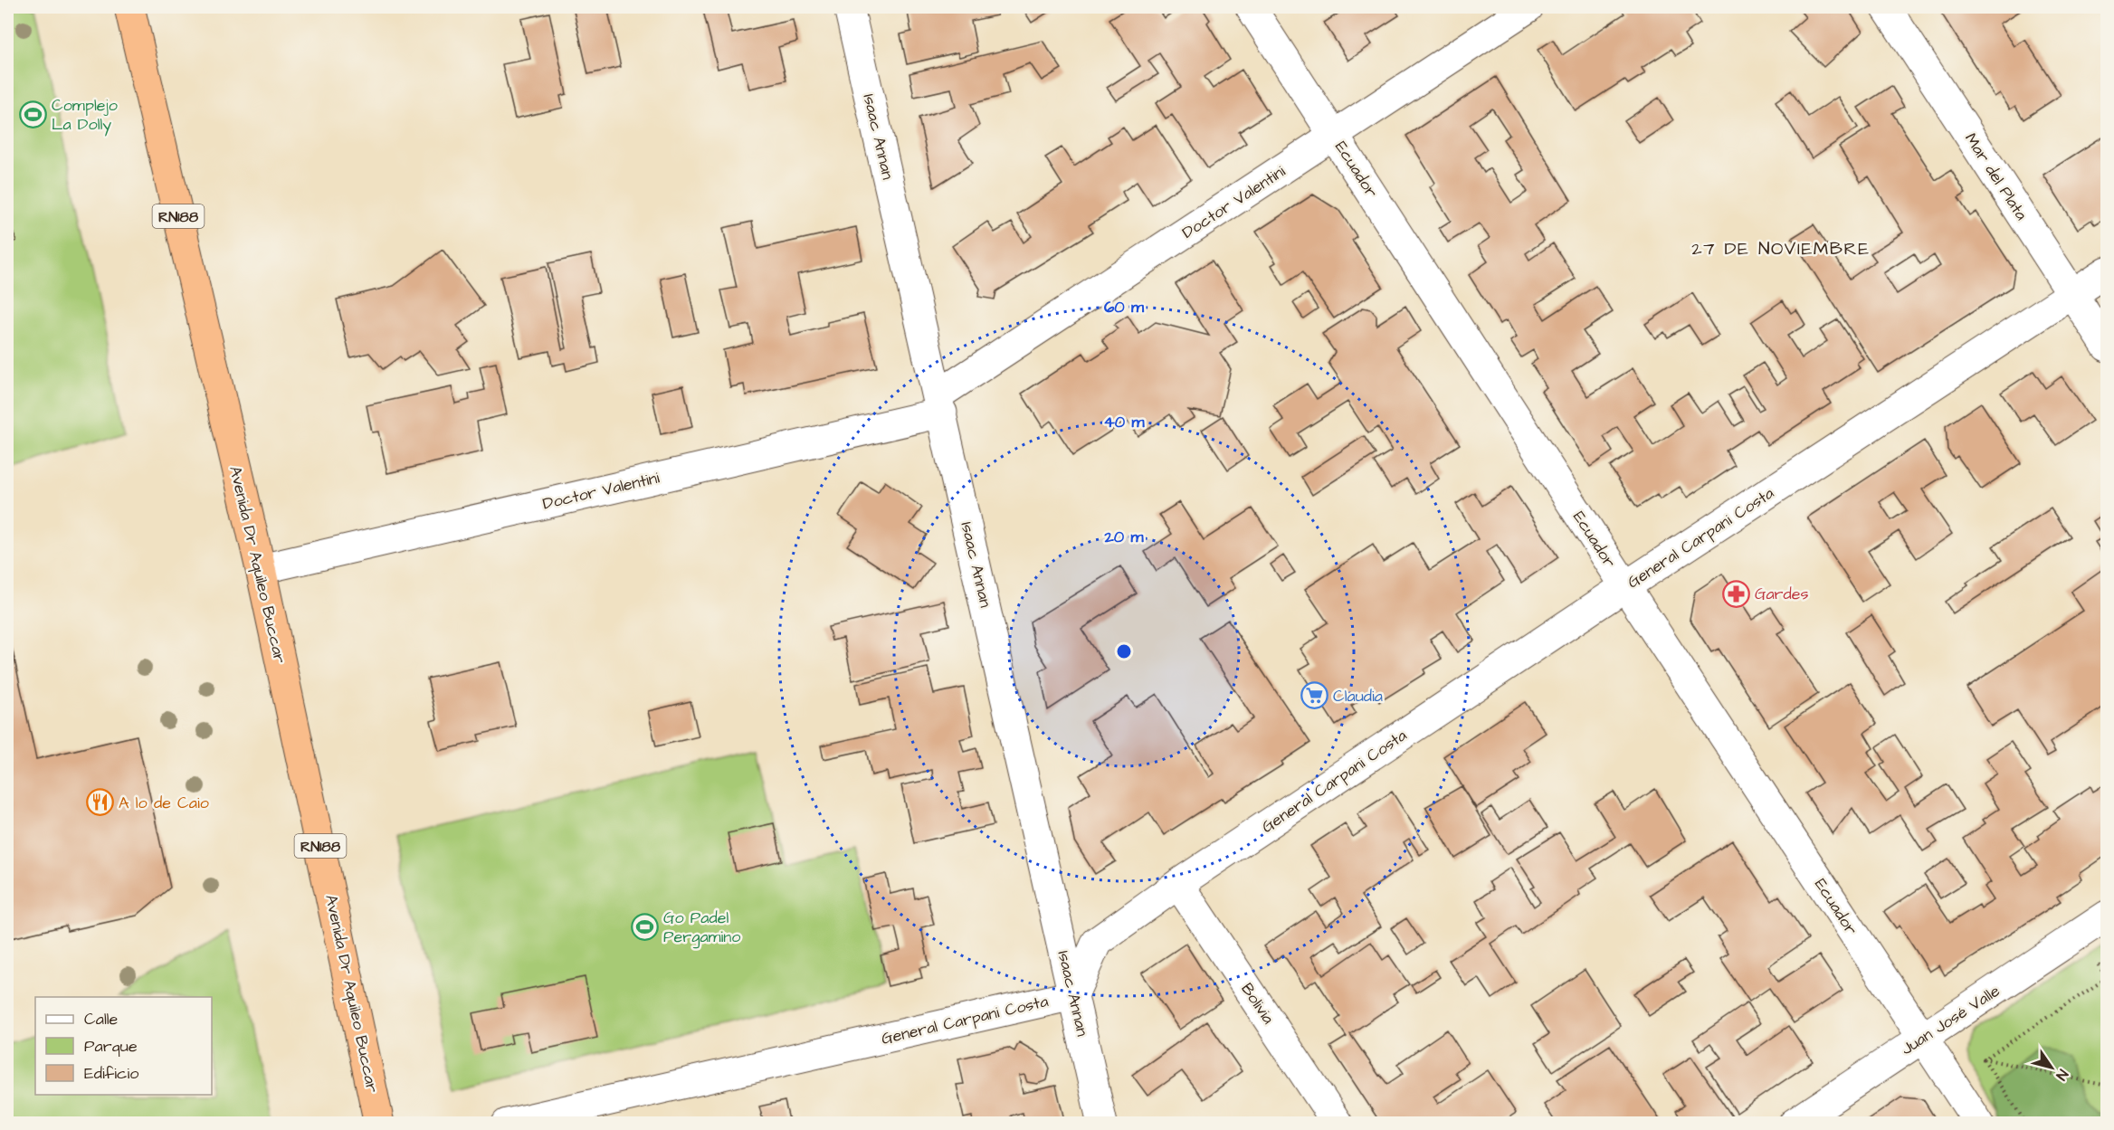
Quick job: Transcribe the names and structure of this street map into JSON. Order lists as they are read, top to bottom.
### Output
{
  "streets": {
    "highway": ["RN188", "Avenida Dr Aquileo Buccar"],
    "street": [
      "Isaac Annan",
      "Ecuador",
      "Mar del Plata",
      "Doctor Valentini",
      "General Carpani Costa",
      "Bolivia",
      "Juan José Valle"
    ]
  },
  "crossings": [
    ["Isaac Annan", "Doctor Valentini"],
    ["Isaac Annan", "General Carpani Costa"],
    ["Ecuador", "Doctor Valentini"],
    ["Ecuador", "General Carpani Costa"],
    ["Ecuador", "Juan José Valle"],
    ["Mar del Plata", "General Carpani Costa"],
    ["Doctor Valentini", "Avenida Dr Aquileo Buccar"],
    ["General Carpani Costa", "Bolivia"]
  ],
  "districts": ["27 DE NOVIEMBRE"],
  "places": {
    "sports": ["Complejo La Dolly", "Go Padel Pergamino"],
    "pharmacy": ["Gardes"],
    "supermarket": ["Claudia"],
    "restaurant": ["A lo de Caio"]
  },
  "legend": ["Calle", "Parque", "Edificio"],
  "north": "bottom right",
  "rings": ["60 m", "40 m", "20 m"]
}
